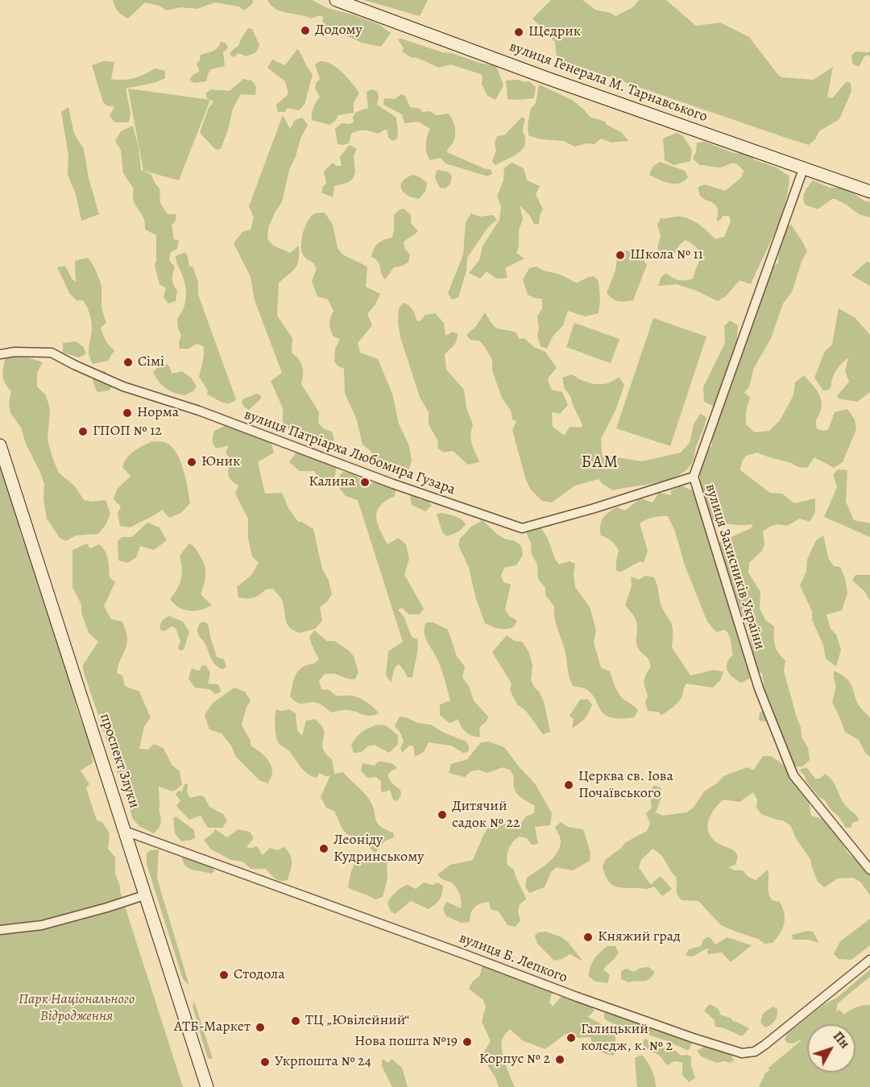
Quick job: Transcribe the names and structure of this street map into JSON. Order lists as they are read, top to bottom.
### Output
{
  "streets": {
    "main road": ["вулиця Генерала М. Тарнавського", "проспект Злуки"],
    "street": ["вулиця Патріарха Любомира Гузара", "вулиця Захисників України", "вулиця Б. Лепкого"]
  },
  "crossings": [
    ["вулиця Генерала М. Тарнавського", "вулиця Захисників України"],
    ["вулиця Патріарха Любомира Гузара", "вулиця Захисників України"],
    ["проспект Злуки", "вулиця Б. Лепкого"]
  ],
  "districts": ["БАМ"],
  "parks": ["Парк Національного Відродження"],
  "places": [
    "Додому",
    "Щедрик",
    "Школа № 11",
    "Сімі",
    "Норма",
    "ГПОП № 12",
    "Юник",
    "Калина",
    "Церква св. Іова Почаївського",
    "Дитячий садок № 22",
    "Леоніду Кудринському",
    "Княжий град",
    "Стодола",
    "ТЦ „Ювілейний“",
    "АТБ-Маркет",
    "Галицький коледж, к. № 2",
    "Нова пошта №19",
    "Корпус № 2",
    "Укрпошта № 24"
  ],
  "north": "top right"
}
